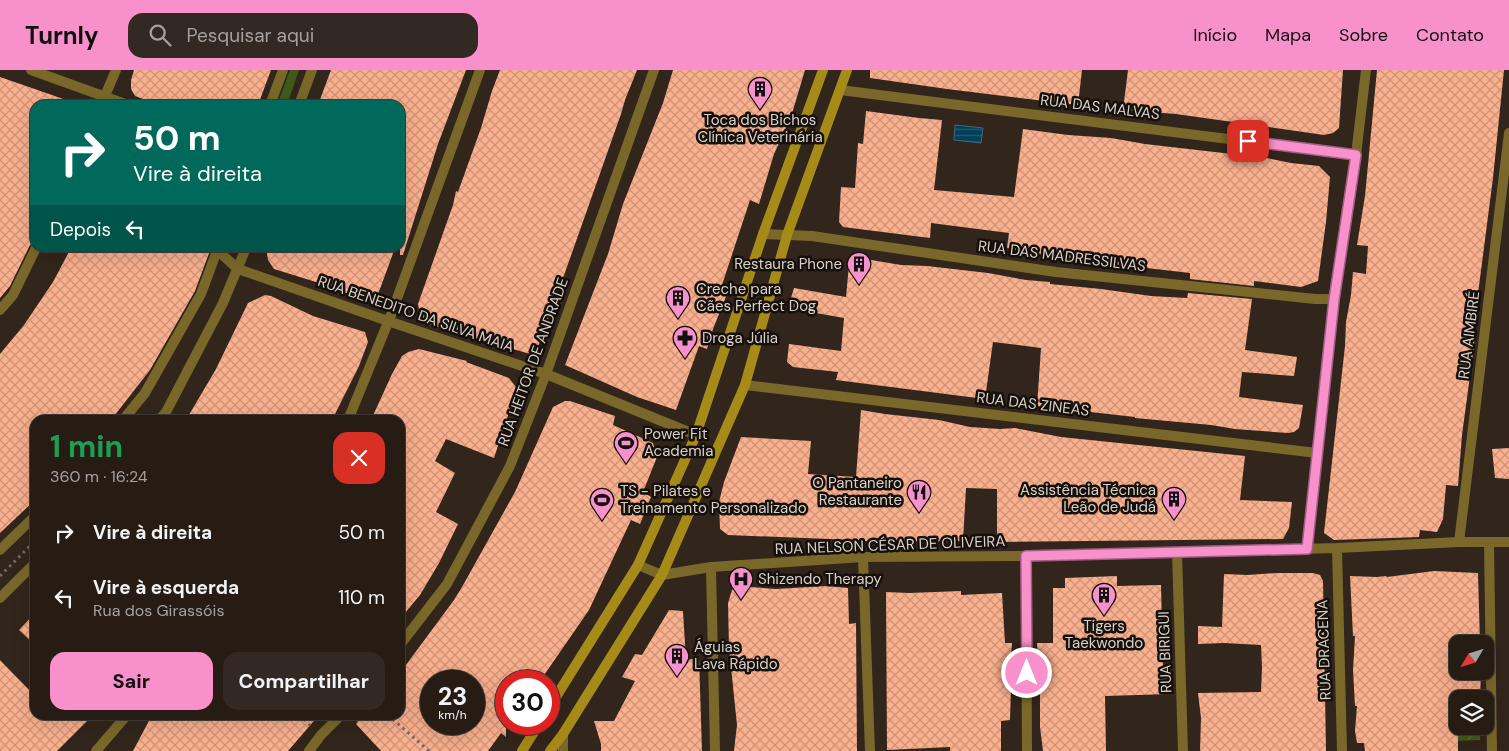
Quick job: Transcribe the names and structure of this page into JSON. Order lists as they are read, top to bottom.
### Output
{
  "streets": {
    "street": [
      "RUA DAS MALVAS",
      "RUA DAS MADRESSILVAS",
      "RUA BENEDITO DA SILVA MAIA",
      "RUA AIMBIRÉ",
      "RUA HEITOR DE ANDRADE",
      "RUA DAS ZINEAS",
      "RUA NELSON CÉSAR DE OLIVEIRA",
      "RUA DRACENA",
      "RUA BIRIGUI"
    ]
  },
  "crossings": [
    ["RUA BENEDITO DA SILVA MAIA", "RUA HEITOR DE ANDRADE"],
    ["RUA AIMBIRÉ", "RUA NELSON CÉSAR DE OLIVEIRA"],
    ["RUA NELSON CÉSAR DE OLIVEIRA", "RUA DRACENA"],
    ["RUA NELSON CÉSAR DE OLIVEIRA", "RUA BIRIGUI"]
  ],
  "places": {
    "building": [
      "Toca dos Bichos Clínica Veterinária",
      "Restaura Phone",
      "Creche para Cães Perfect Dog",
      "Assistência Técnica Leão de Judá",
      "Tigers Taekwondo",
      "Águias Lava Rápido"
    ],
    "pharmacy": ["Droga Júlia"],
    "sports": ["Power Fit Academia", "TS - Pilates e Treinamento Personalizado"],
    "restaurant": ["O Pantaneiro Restaurante"],
    "hospital": ["Shizendo Therapy"]
  },
  "north": "bottom left",
  "page": {
    "header": "Turnly",
    "search": "Pesquisar aqui",
    "nav": [
      "Início",
      "Mapa",
      "Sobre",
      "Contato"
    ],
    "turn": ["50 m", "Vire à direita"],
    "then": "Depois",
    "heading": ["1 min", "360 m · 16:24"],
    "list": [
      {
        "name": "Vire à direita",
        "value": "50 m"
      },
      {
        "name": "Vire à esquerda",
        "note": "Rua dos Girassóis",
        "value": "110 m"
      }
    ],
    "buttons": ["Sair", "Compartilhar"],
    "speed": "23 km/h",
    "limit": "30"
  }
}
